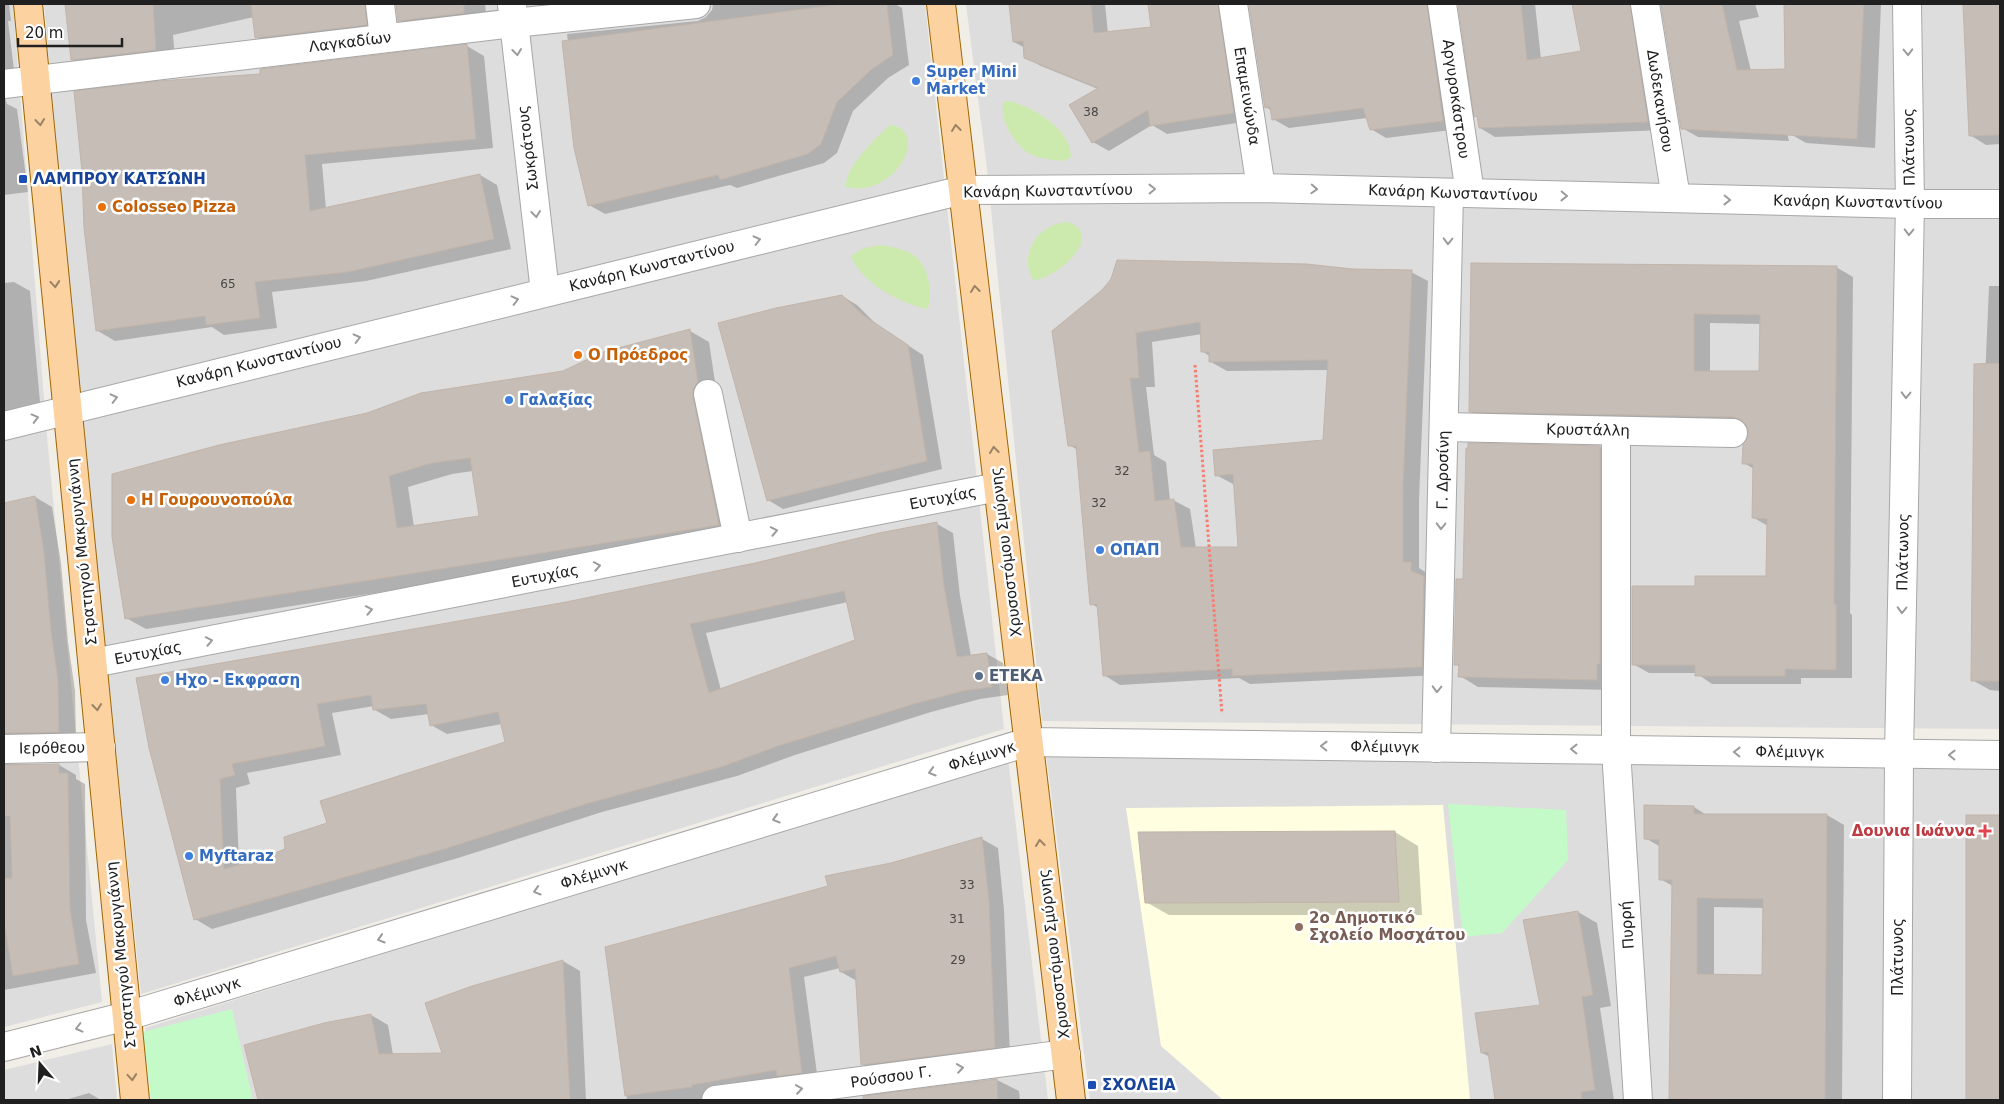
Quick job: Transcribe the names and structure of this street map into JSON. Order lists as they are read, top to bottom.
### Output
{
  "streets": {
    "main road": ["Στρατηγού Μακρυγιάννη", "Χρυσοστόμου Σμύρνης"],
    "street": [
      "Λαγκαδίων",
      "Επαμεινώνδα",
      "Αργυροκάστρου",
      "Δωδεκανήσου",
      "Πλάτωνος",
      "Σωκράτους",
      "Κανάρη Κωνσταντίνου",
      "Κρυστάλλη",
      "Γ. Δροσίνη",
      "Ευτυχίας",
      "Φλέμινγκ",
      "Ιερόθεου",
      "Πυρρή",
      "Ρούσσου Γ."
    ]
  },
  "crossings": [
    ["Λαγκαδίων", "Σωκράτους"],
    ["Λαγκαδίων", "Στρατηγού Μακρυγιάννη"],
    ["Επαμεινώνδα", "Κανάρη Κωνσταντίνου"],
    ["Αργυροκάστρου", "Κανάρη Κωνσταντίνου"],
    ["Αργυροκάστρου", "Γ. Δροσίνη"],
    ["Δωδεκανήσου", "Κανάρη Κωνσταντίνου"],
    ["Πλάτωνος", "Κανάρη Κωνσταντίνου"],
    ["Πλάτωνος", "Φλέμινγκ"],
    ["Σωκράτους", "Κανάρη Κωνσταντίνου"],
    ["Κανάρη Κωνσταντίνου", "Γ. Δροσίνη"],
    ["Κανάρη Κωνσταντίνου", "Στρατηγού Μακρυγιάννη"],
    ["Κανάρη Κωνσταντίνου", "Χρυσοστόμου Σμύρνης"],
    ["Κρυστάλλη", "Γ. Δροσίνη"],
    ["Κρυστάλλη", "Πυρρή"],
    ["Γ. Δροσίνη", "Φλέμινγκ"],
    ["Ευτυχίας", "Στρατηγού Μακρυγιάννη"],
    ["Ευτυχίας", "Χρυσοστόμου Σμύρνης"],
    ["Στρατηγού Μακρυγιάννη", "Φλέμινγκ"],
    ["Στρατηγού Μακρυγιάννη", "Ιερόθεου"],
    ["Χρυσοστόμου Σμύρνης", "Φλέμινγκ"],
    ["Χρυσοστόμου Σμύρνης", "Ρούσσου Γ."],
    ["Φλέμινγκ", "Πυρρή"]
  ],
  "one_way": [
    "Πλάτωνος",
    "Σωκράτους",
    "Κανάρη Κωνσταντίνου",
    "Γ. Δροσίνη",
    "Ευτυχίας",
    "Στρατηγού Μακρυγιάννη",
    "Χρυσοστόμου Σμύρνης",
    "Φλέμινγκ",
    "Ρούσσου Γ."
  ],
  "places": {
    "other": [
      "Super Mini Market",
      "Colosseo Pizza",
      "Ο Πρόεδρος",
      "Γαλαξίας",
      "Η Γουρουνοπούλα",
      "ΟΠΑΠ",
      "ΕΤΕΚΑ",
      "Ηχο - Εκφραση",
      "Myftaraz",
      "2ο Δημοτικό Σχολείο Μοσχάτου"
    ],
    "transit": ["ΛΑΜΠΡΟΥ ΚΑΤΣΏΝΗ", "ΣΧΟΛΕΙΑ"],
    "health": ["Δουνια Ιωάννα"]
  },
  "house_numbers": [
    "38",
    "65",
    "32",
    "32",
    "33",
    "31",
    "29"
  ],
  "scale_bar": "20 m",
  "north": "top"
}
